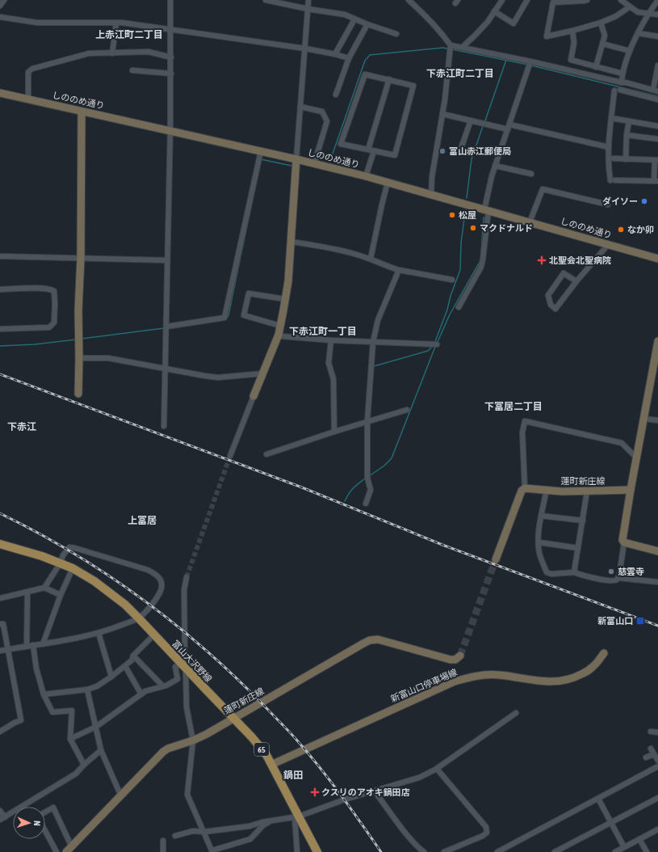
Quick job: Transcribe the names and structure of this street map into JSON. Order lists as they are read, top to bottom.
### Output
{
  "streets": {
    "main road": [
      "しののめ通り",
      "蓮町新庄線",
      "富山大沢野線",
      "新富山口停車場線",
      "65"
    ]
  },
  "crossings": [
    ["蓮町新庄線", "富山大沢野線"],
    ["富山大沢野線", "新富山口停車場線"]
  ],
  "districts": [
    "上赤江町二丁目",
    "下赤江町二丁目",
    "下赤江町一丁目",
    "下冨居二丁目",
    "下赤江",
    "上冨居",
    "鍋田"
  ],
  "places": {
    "other": [
      "富山赤江郵便局",
      "ダイソー",
      "松屋",
      "マクドナルド",
      "なか卯",
      "慈雲寺"
    ],
    "health": ["北聖会北聖病院", "クスリのアオキ鍋田店"],
    "transit": ["新富山口"]
  },
  "north": "right"
}
